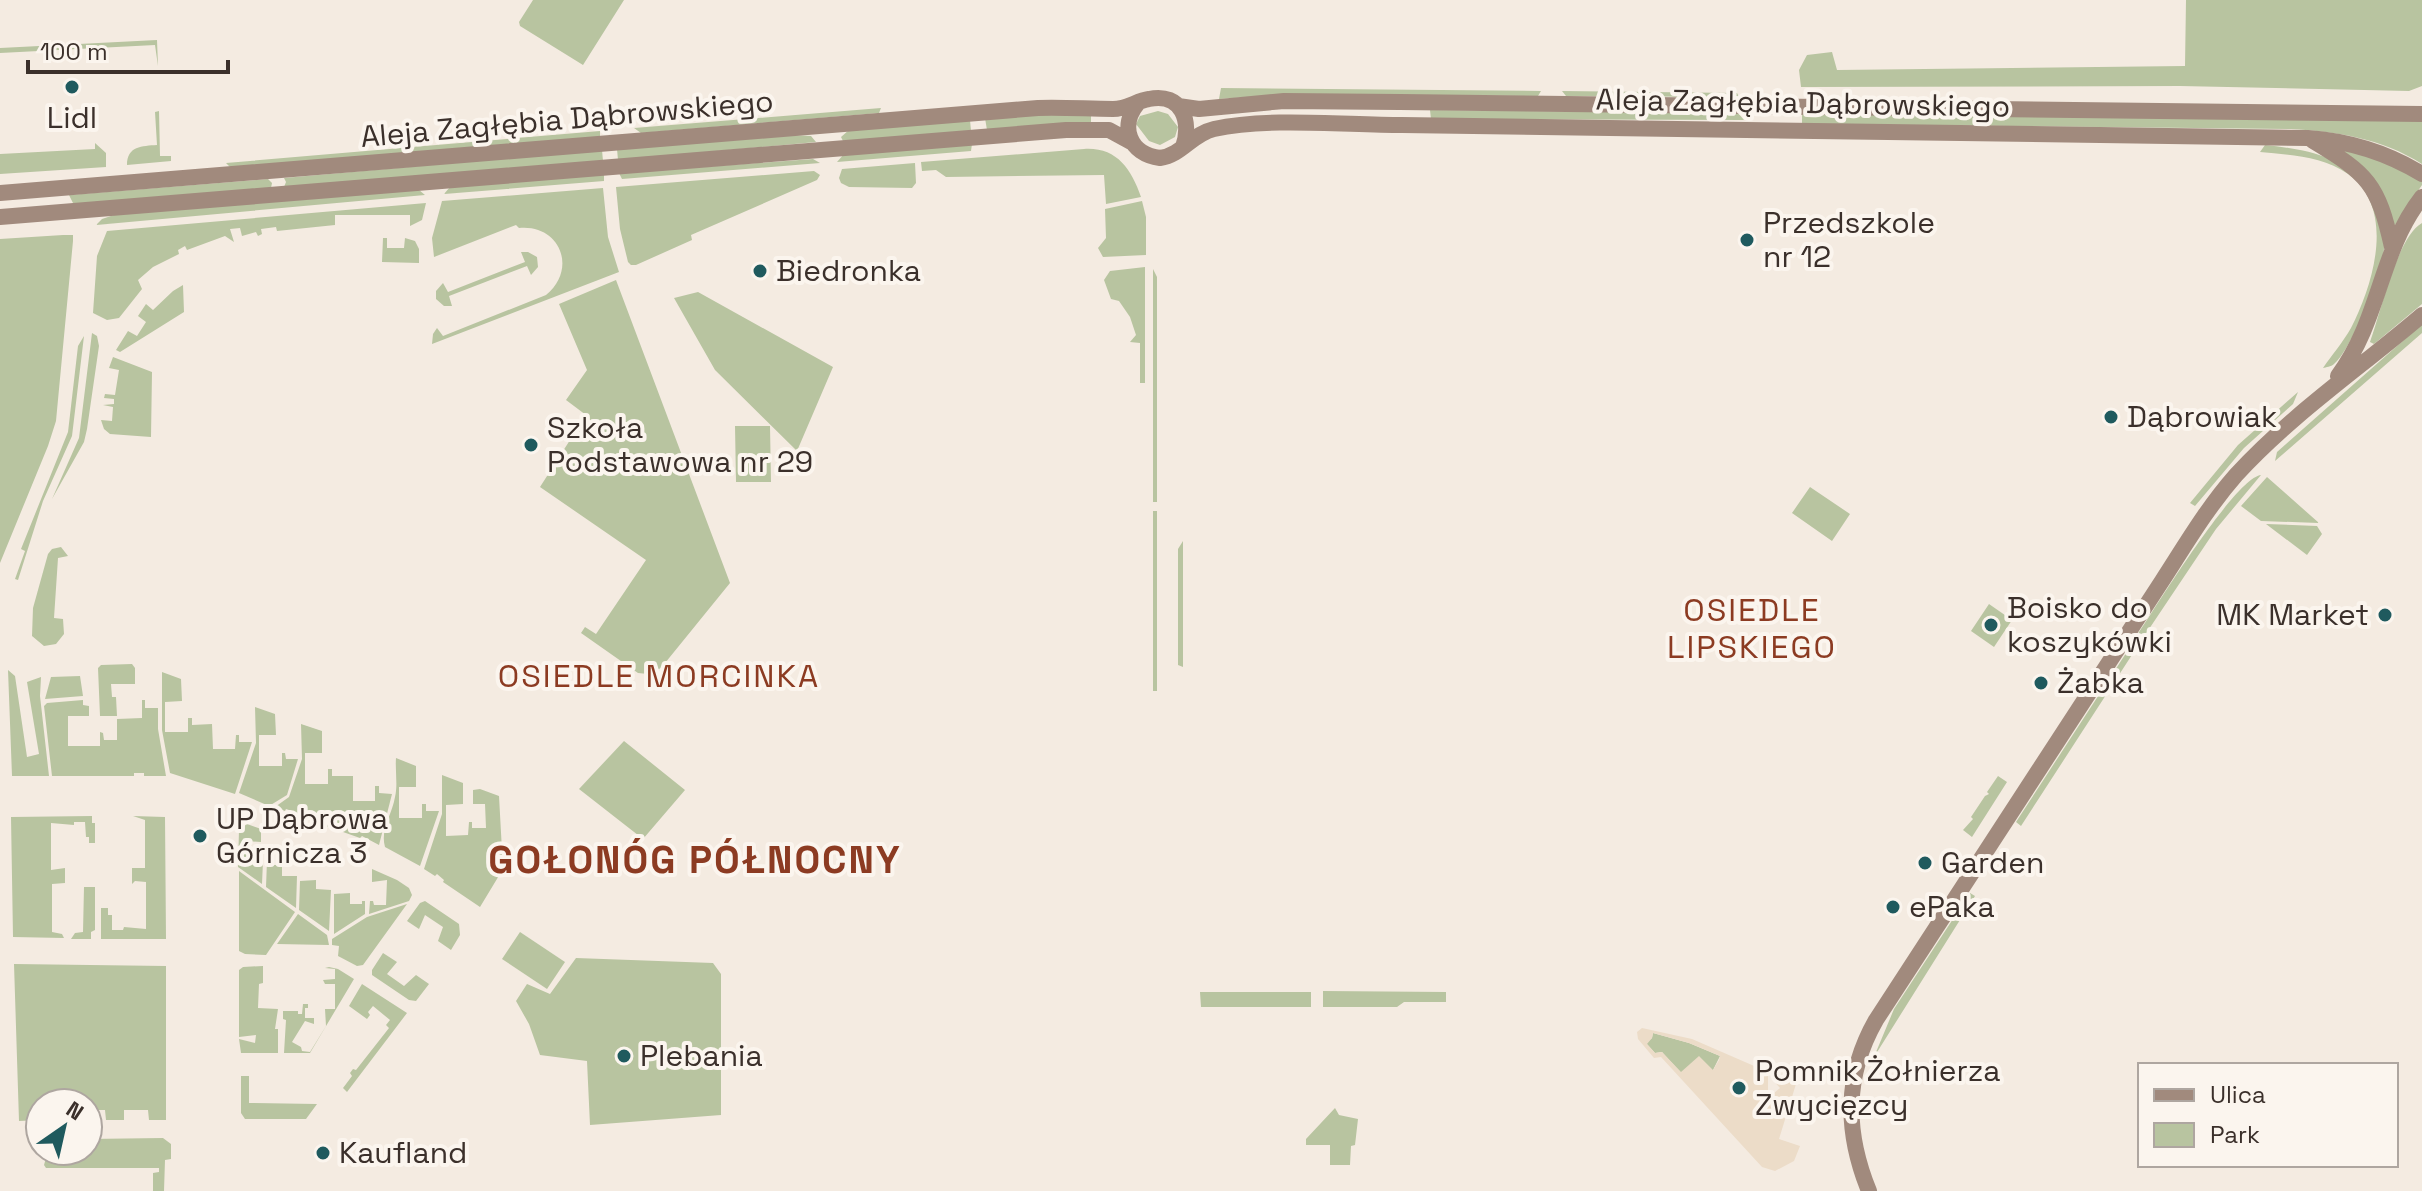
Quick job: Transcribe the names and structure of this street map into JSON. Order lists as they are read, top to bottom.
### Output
{
  "streets": {
    "street": ["Aleja Zagłębia Dąbrowskiego"]
  },
  "districts": ["OSIEDLE LIPSKIEGO", "OSIEDLE MORCINKA", "GOŁONÓG PÓŁNOCNY"],
  "places": [
    "Lidl",
    "Przedszkole nr 12",
    "Biedronka",
    "Dąbrowiak",
    "Szkoła Podstawowa nr 29",
    "MK Market",
    "Boisko do koszykówki",
    "Żabka",
    "UP Dąbrowa Górnicza 3",
    "Garden",
    "ePaka",
    "Plebania",
    "Pomnik Żołnierza Zwycięzcy",
    "Kaufland"
  ],
  "legend": ["Ulica", "Park"],
  "scale_bar": "100 m",
  "north": "top right"
}
